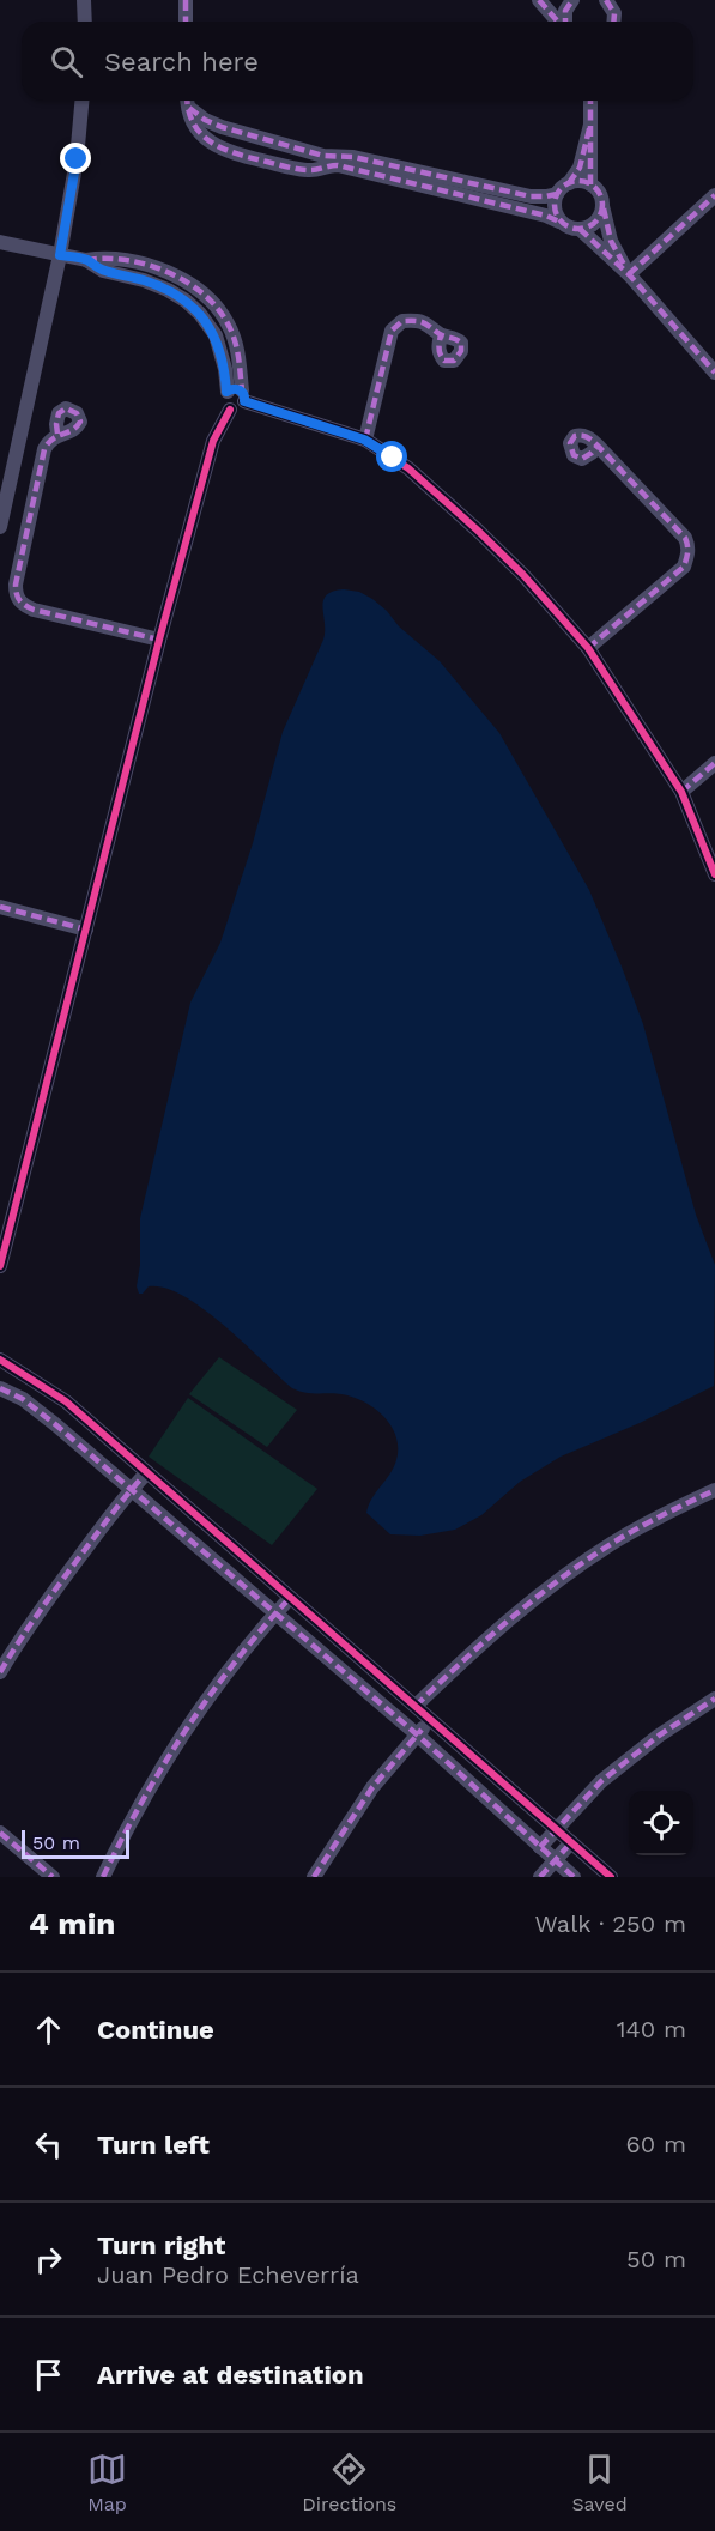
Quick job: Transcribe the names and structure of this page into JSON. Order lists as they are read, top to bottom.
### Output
{
  "scale_bar": "50 m",
  "page": {
    "search": "Search here",
    "scale": "50 m",
    "heading": ["4 min", "Walk · 250 m"],
    "list": [
      ["Continue", "140 m"],
      ["Turn left", "60 m"],
      ["Turn right", "Juan Pedro Echeverría", "50 m"],
      "Arrive at destination"
    ],
    "nav": ["Map", "Directions", "Saved"]
  }
}
